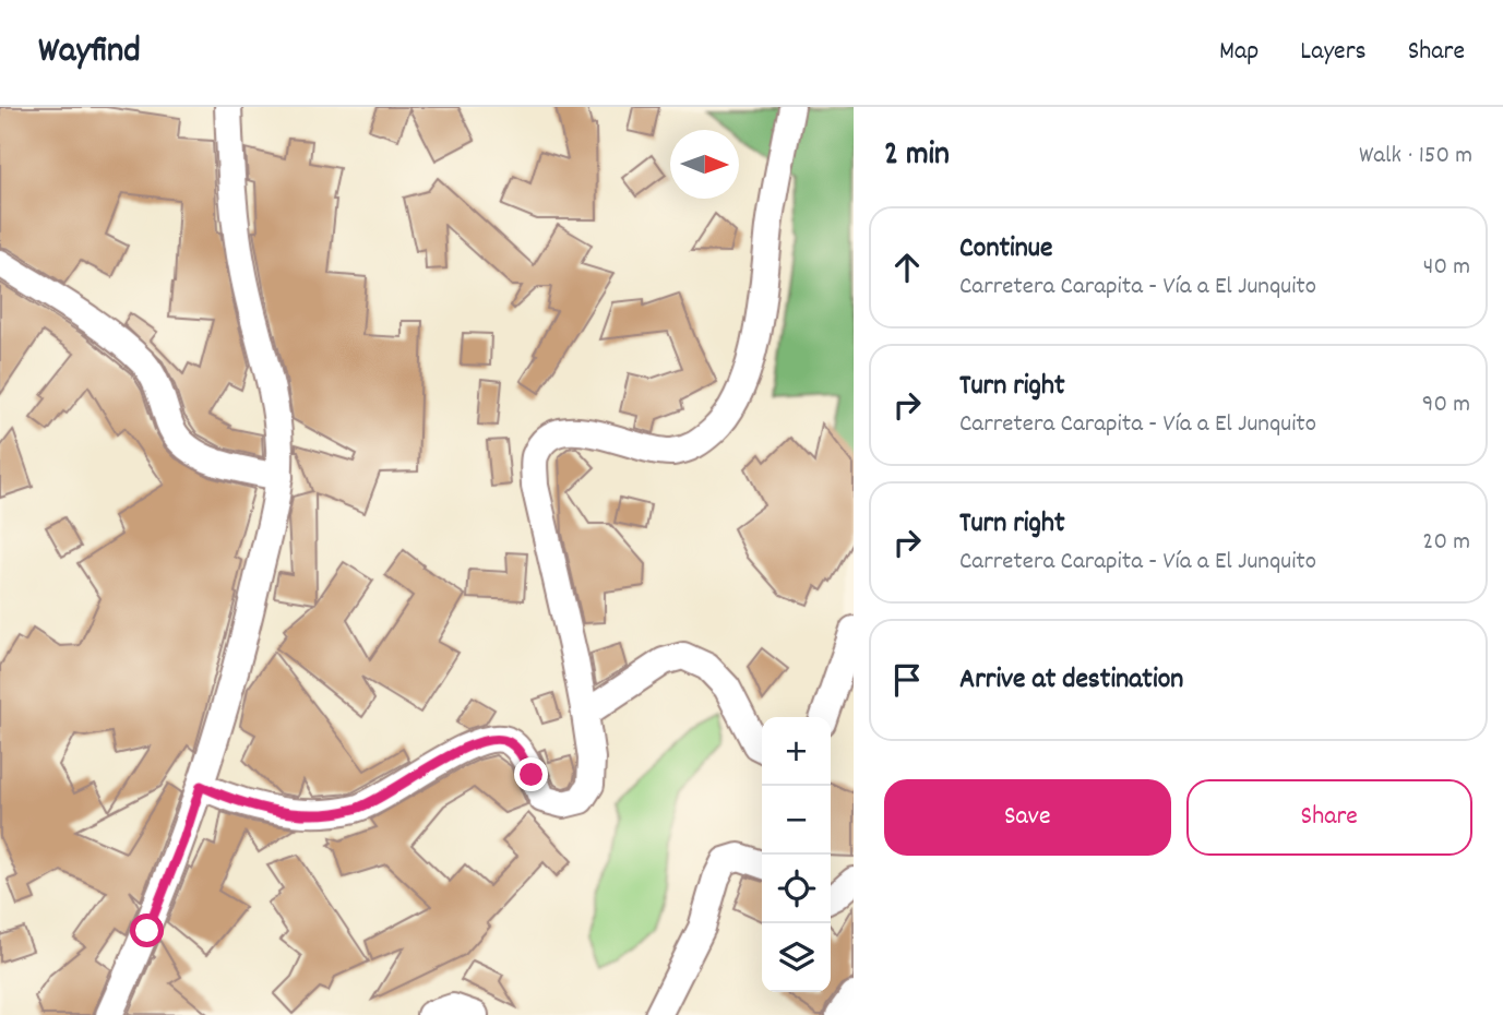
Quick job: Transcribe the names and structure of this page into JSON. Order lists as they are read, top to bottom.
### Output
{
  "north": "right",
  "page": {
    "header": "Wayfind",
    "nav": ["Map", "Layers", "Share"],
    "heading": ["2 min", "Walk · 150 m"],
    "list": [
      ["Continue", "Carretera Carapita - Vía a El Junquito", "40 m"],
      ["Turn right", "Carretera Carapita - Vía a El Junquito", "90 m"],
      ["Turn right", "Carretera Carapita - Vía a El Junquito", "20 m"],
      "Arrive at destination"
    ],
    "map_buttons": ["+", "−"],
    "buttons": ["Save", "Share"]
  }
}
